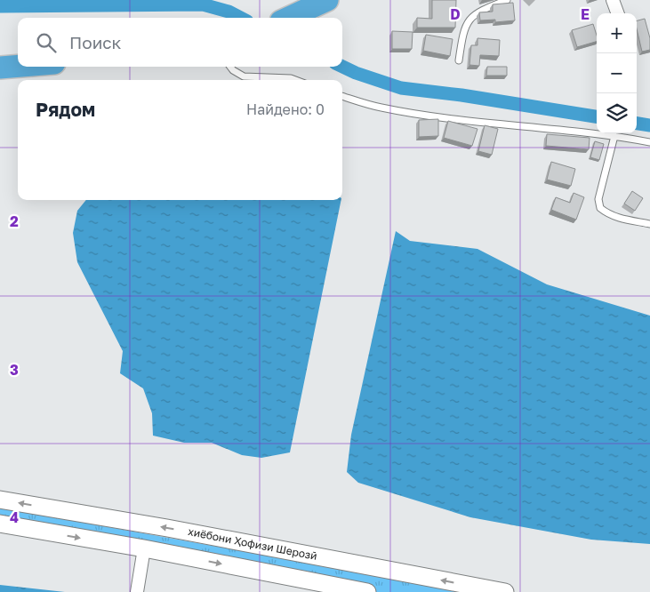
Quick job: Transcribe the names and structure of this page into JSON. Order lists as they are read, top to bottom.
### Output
{
  "streets": {
    "main road": ["хиёбони Ҳофизи Шерозӣ"]
  },
  "page": {
    "map_buttons": ["+", "−"],
    "search": "Поиск",
    "heading": ["Рядом", "Найдено: 0"]
  },
  "grid": {
    "columns": ["D", "E"],
    "rows": ["2", "3", "4"]
  }
}
